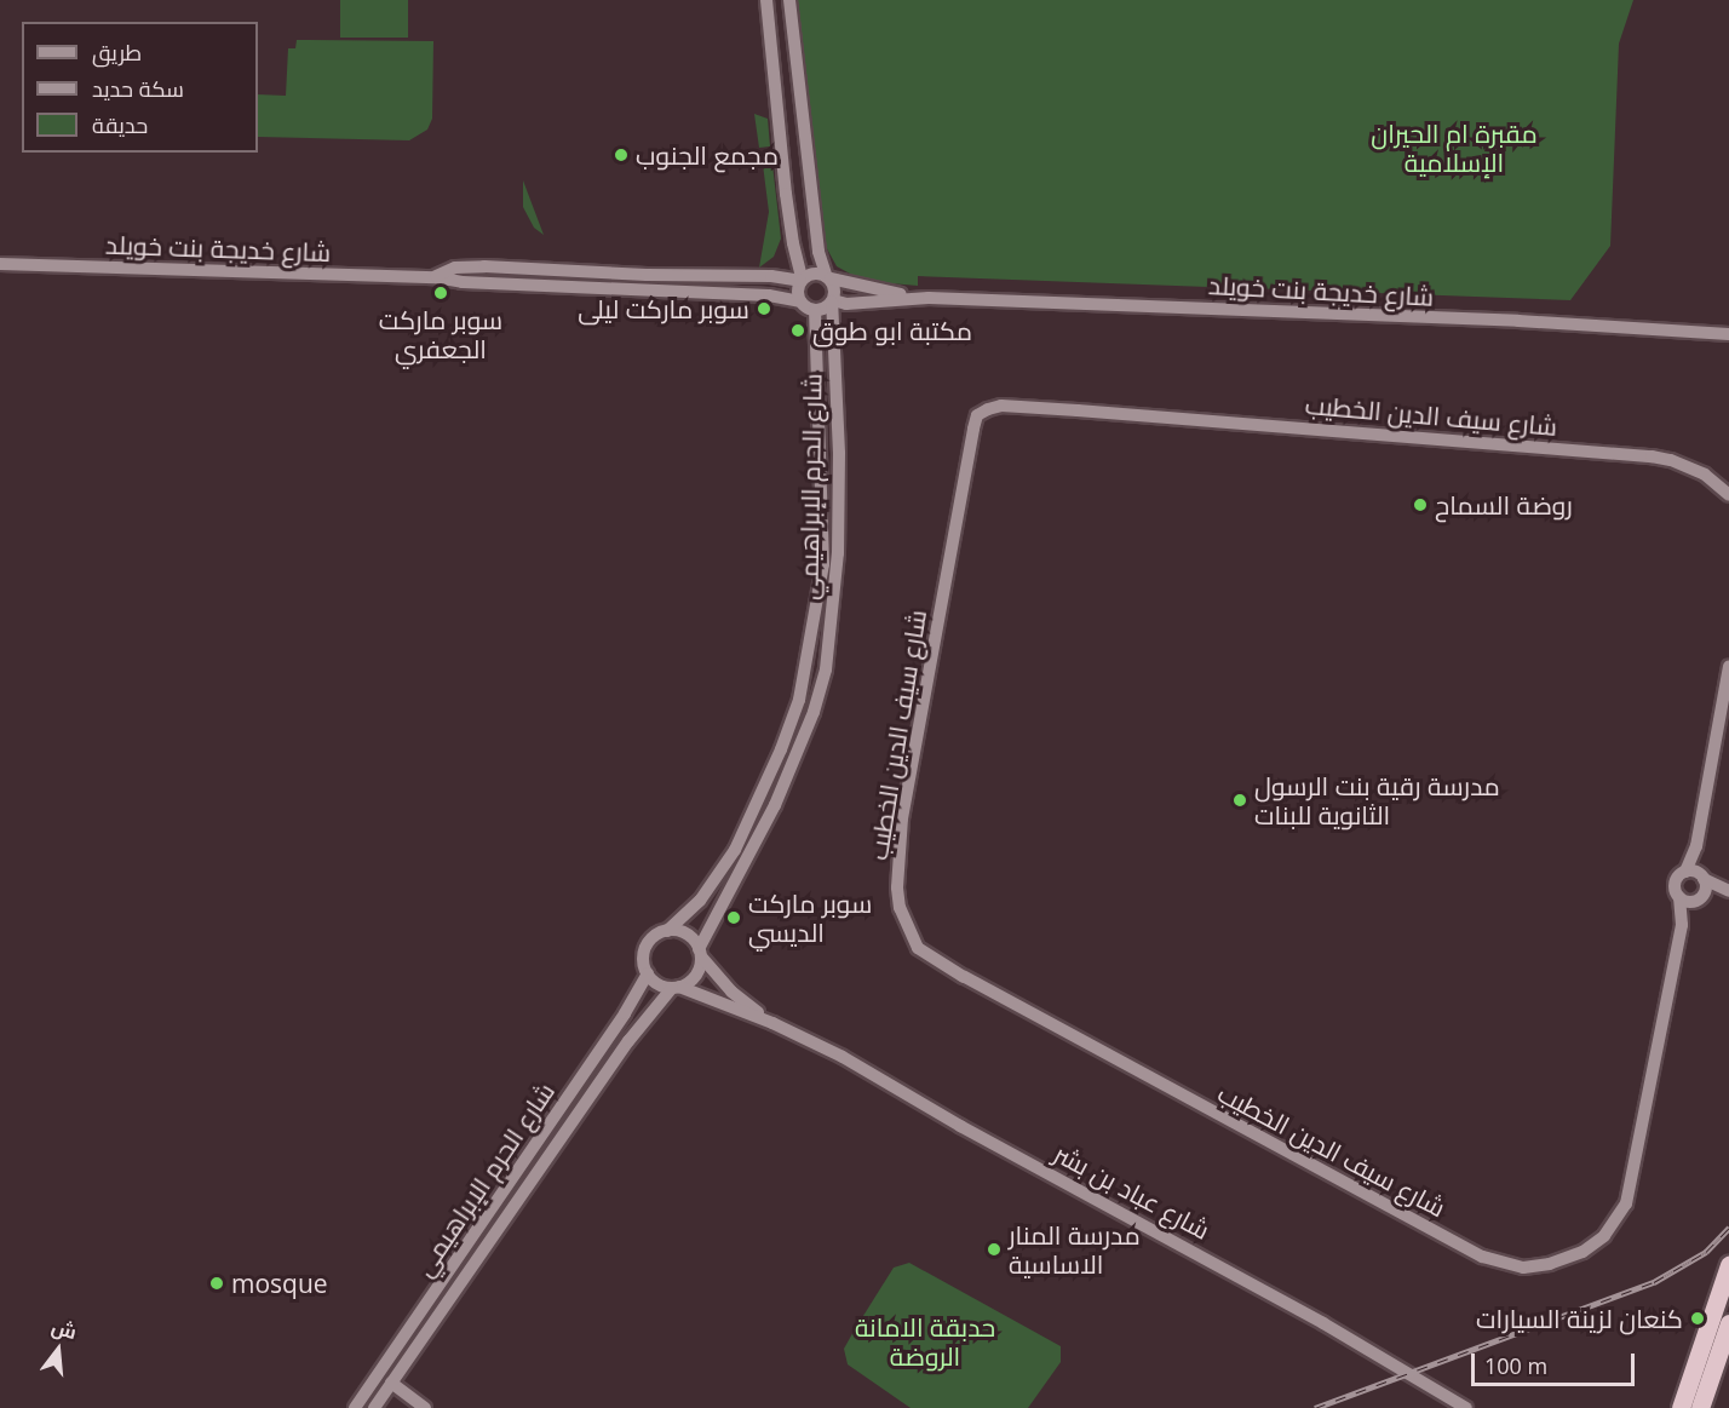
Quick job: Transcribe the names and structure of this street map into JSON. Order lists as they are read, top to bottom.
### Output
{
  "streets": {
    "street": [
      "شارع خديجة بنت خويلد",
      "شارع سيف الدين الخطيب",
      "شارع الحرم الإبراهيمي",
      "شارع عباد بن بشر"
    ]
  },
  "crossings": [
    ["شارع خديجة بنت خويلد", "شارع الحرم الإبراهيمي"],
    ["شارع الحرم الإبراهيمي", "شارع عباد بن بشر"]
  ],
  "parks": ["مقبرة ام الحيران الإسلامية", "حدبقة الامانة الروضة"],
  "places": [
    "مجمع الجنوب",
    "سوبر ماركت الجعفري",
    "سوبر ماركت ليلى",
    "مكتبة ابو طوق",
    "روضة السماح",
    "مدرسة رقية بنت الرسول الثانوية للبنات",
    "سوبر ماركت الديسي",
    "مدرسة المنار الاساسية",
    "mosque",
    "كنعان لزينة السيارات"
  ],
  "legend": ["طريق", "سكة حديد", "حديقة"],
  "scale_bar": "100 m",
  "north": "top"
}
